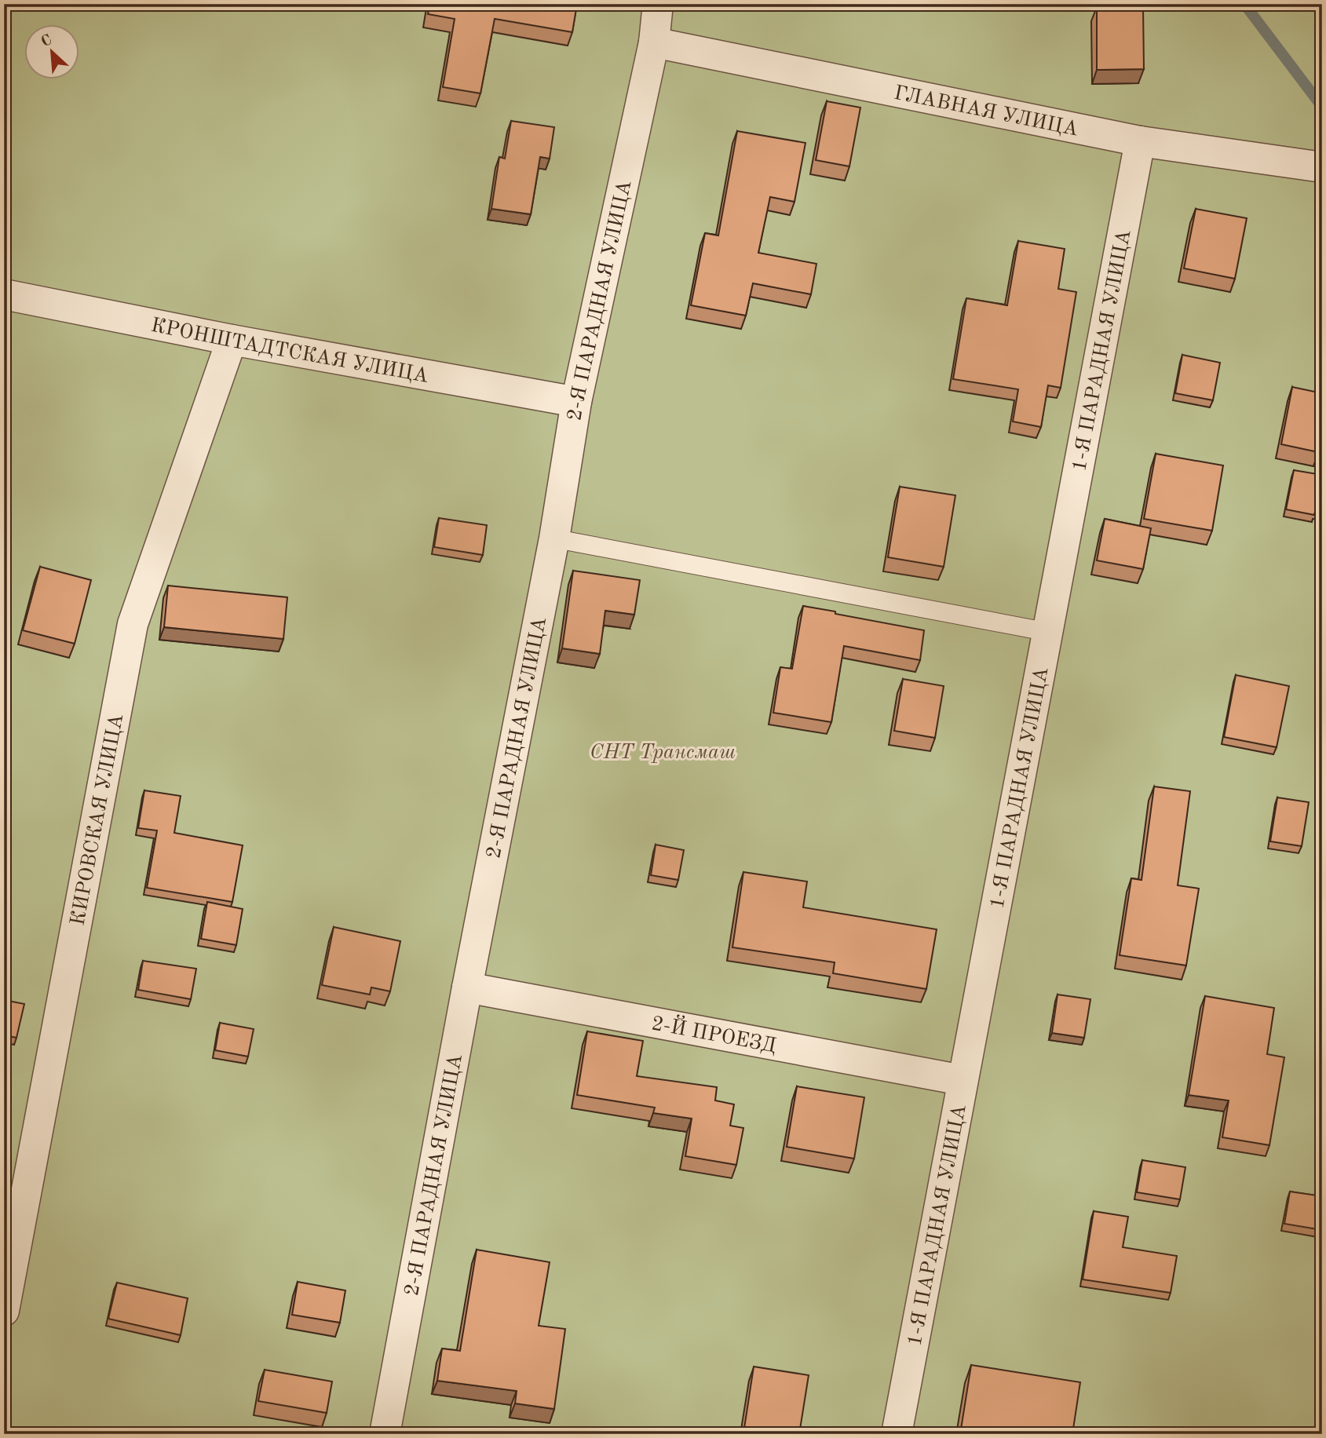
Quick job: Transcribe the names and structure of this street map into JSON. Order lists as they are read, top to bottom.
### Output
{
  "streets": {
    "street": [
      "ГЛАВНАЯ УЛИЦА",
      "2-Я ПАРАДНАЯ УЛИЦА",
      "КРОНШТАДТСКАЯ УЛИЦА",
      "1-Я ПАРАДНАЯ УЛИЦА",
      "КИРОВСКАЯ УЛИЦА",
      "2-Й ПРОЕЗД"
    ]
  },
  "crossings": [
    ["ГЛАВНАЯ УЛИЦА", "2-Я ПАРАДНАЯ УЛИЦА"],
    ["ГЛАВНАЯ УЛИЦА", "1-Я ПАРАДНАЯ УЛИЦА"],
    ["2-Я ПАРАДНАЯ УЛИЦА", "КРОНШТАДТСКАЯ УЛИЦА"],
    ["2-Я ПАРАДНАЯ УЛИЦА", "2-Й ПРОЕЗД"],
    ["КРОНШТАДТСКАЯ УЛИЦА", "КИРОВСКАЯ УЛИЦА"],
    ["1-Я ПАРАДНАЯ УЛИЦА", "2-Й ПРОЕЗД"]
  ],
  "parks": ["СНТ Трансмаш"],
  "north": "top left"
}
